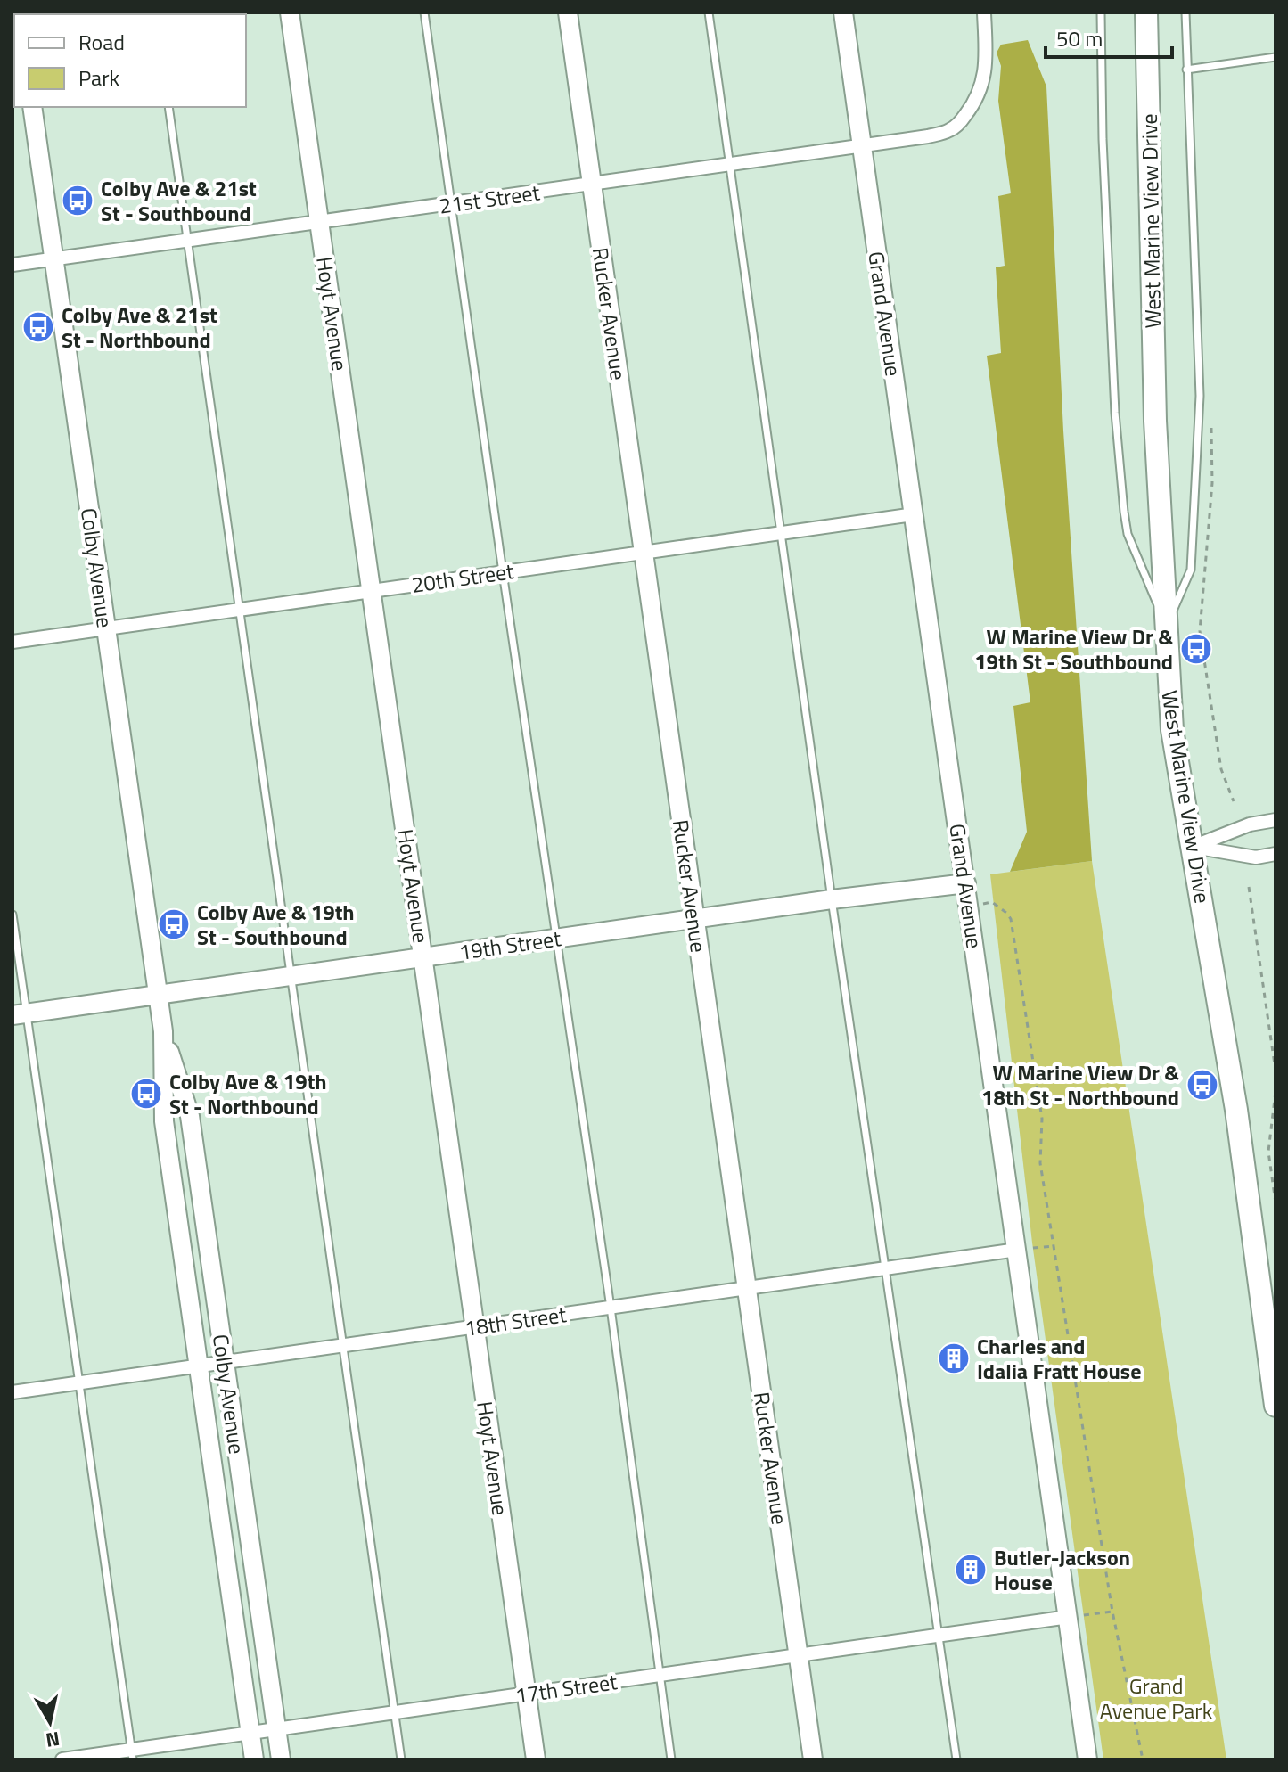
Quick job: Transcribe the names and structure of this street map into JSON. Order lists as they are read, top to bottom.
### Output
{
  "streets": {
    "main road": ["West Marine View Drive"],
    "street": [
      "21st Street",
      "Hoyt Avenue",
      "Rucker Avenue",
      "Grand Avenue",
      "Colby Avenue",
      "20th Street",
      "19th Street",
      "18th Street",
      "17th Street"
    ]
  },
  "crossings": [
    ["21st Street", "Hoyt Avenue"],
    ["21st Street", "Rucker Avenue"],
    ["21st Street", "Grand Avenue"],
    ["21st Street", "Colby Avenue"],
    ["Hoyt Avenue", "20th Street"],
    ["Hoyt Avenue", "19th Street"],
    ["Hoyt Avenue", "18th Street"],
    ["Hoyt Avenue", "17th Street"],
    ["Rucker Avenue", "20th Street"],
    ["Rucker Avenue", "19th Street"],
    ["Rucker Avenue", "18th Street"],
    ["Rucker Avenue", "17th Street"],
    ["Grand Avenue", "20th Street"],
    ["Grand Avenue", "19th Street"],
    ["Grand Avenue", "18th Street"],
    ["Grand Avenue", "17th Street"],
    ["Colby Avenue", "20th Street"],
    ["Colby Avenue", "19th Street"],
    ["Colby Avenue", "18th Street"],
    ["Colby Avenue", "17th Street"]
  ],
  "parks": ["Grand Avenue Park"],
  "places": {
    "bus stop": [
      "Colby Ave & 21st St - Southbound",
      "Colby Ave & 21st St - Northbound",
      "W Marine View Dr & 19th St - Southbound",
      "Colby Ave & 19th St - Southbound",
      "W Marine View Dr & 18th St - Northbound",
      "Colby Ave & 19th St - Northbound"
    ],
    "building": ["Charles and Idalia Fratt House", "Butler-Jackson House"]
  },
  "legend": ["Road", "Park"],
  "scale_bar": "50 m",
  "north": "bottom"
}
